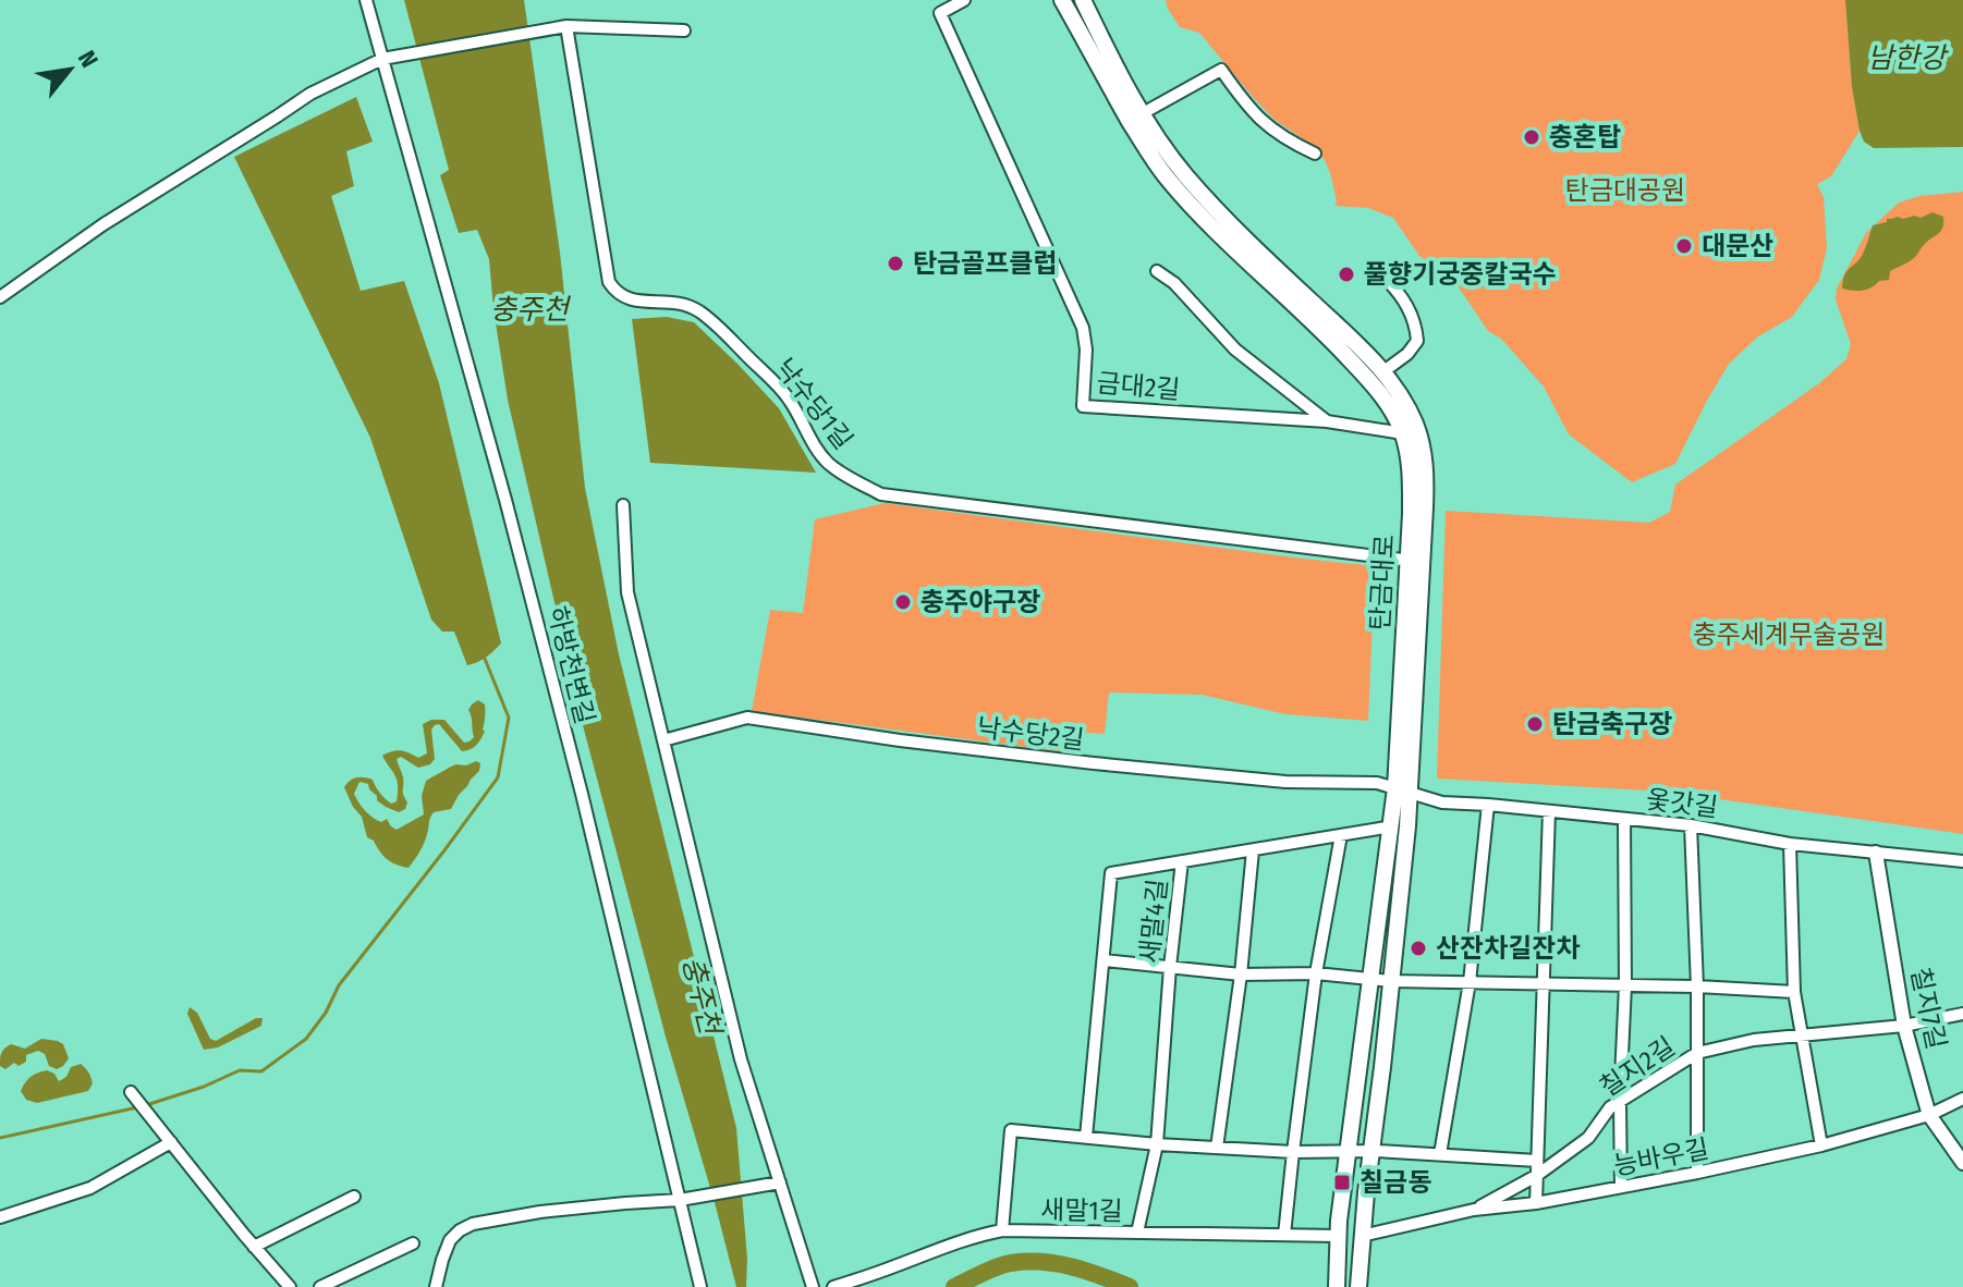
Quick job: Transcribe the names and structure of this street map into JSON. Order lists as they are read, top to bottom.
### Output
{
  "streets": {
    "main road": ["탄금대로"],
    "street": [
      "금대2길",
      "낙수당1길",
      "하방천변길",
      "낙수당2길",
      "옻갓길",
      "새말4길",
      "칠지7길",
      "칠지2길",
      "능바우길",
      "새말1길"
    ]
  },
  "crossings": [
    ["금대2길", "탄금대로"],
    ["낙수당1길", "탄금대로"],
    ["탄금대로", "낙수당2길"],
    ["탄금대로", "옻갓길"],
    ["탄금대로", "새말4길"],
    ["탄금대로", "능바우길"],
    ["탄금대로", "새말1길"],
    ["낙수당2길", "옻갓길"],
    ["옻갓길", "칠지7길"],
    ["새말4길", "새말1길"],
    ["칠지7길", "칠지2길"],
    ["칠지7길", "능바우길"],
    ["칠지2길", "능바우길"]
  ],
  "water": ["남한강", "충주천"],
  "parks": ["탄금대공원", "충주세계무술공원"],
  "places": {
    "other": [
      "충혼탑",
      "대문산",
      "탄금골프클럽",
      "풀향기궁중칼국수",
      "충주야구장",
      "탄금축구장",
      "산잔차길잔차"
    ],
    "transit": ["칠금동"]
  },
  "north": "top right"
}
